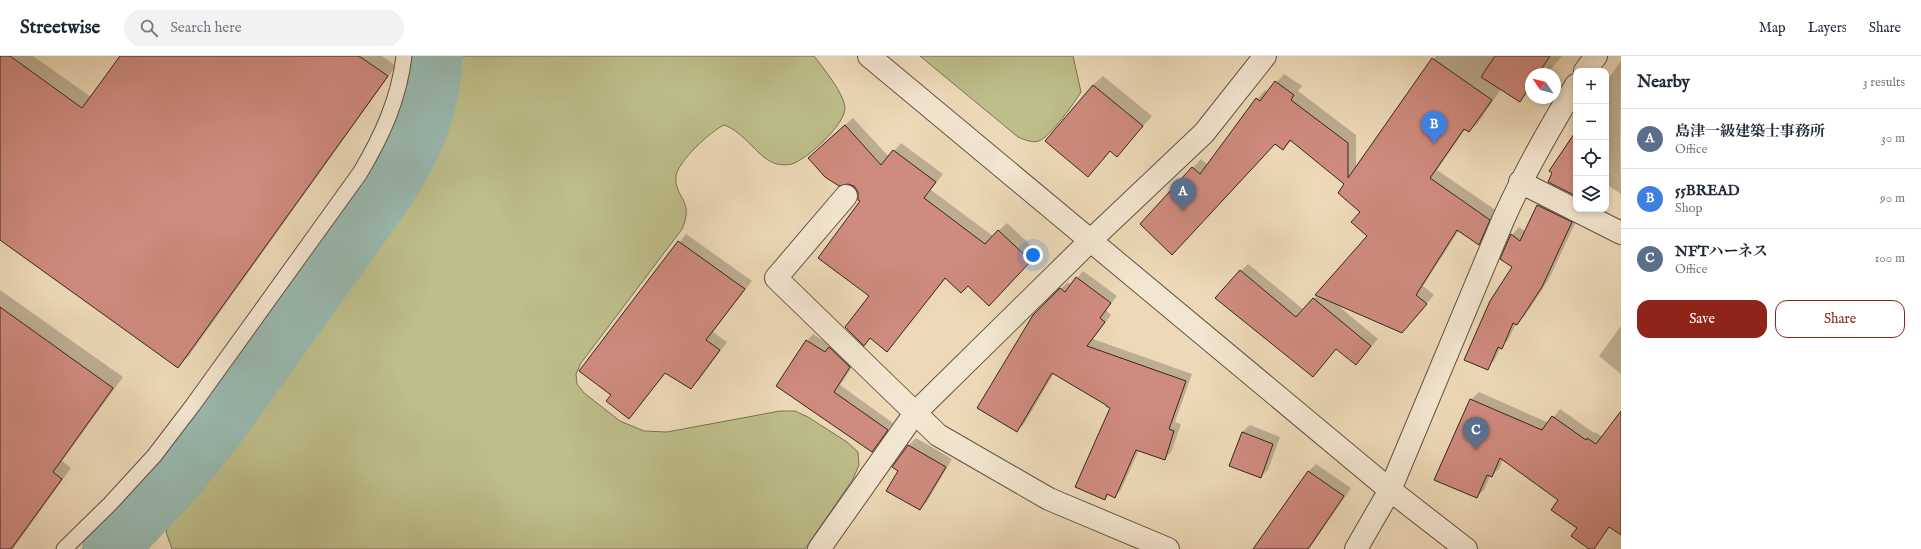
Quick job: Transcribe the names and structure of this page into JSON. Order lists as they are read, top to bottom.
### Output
{
  "north": "top left",
  "page": {
    "header": "Streetwise",
    "search": "Search here",
    "nav": ["Map", "Layers", "Share"],
    "heading": ["Nearby", "3 results"],
    "map_buttons": ["+", "−"],
    "list": [
      {
        "mark": "A",
        "name": "島津一級建築士事務所",
        "note": "Office",
        "value": "30 m"
      },
      {
        "mark": "B",
        "name": "55BREAD",
        "note": "Shop",
        "value": "90 m"
      },
      {
        "mark": "C",
        "name": "NFTハーネス",
        "note": "Office",
        "value": "100 m"
      }
    ],
    "pins": ["B", "A", "C"],
    "buttons": ["Save", "Share"]
  }
}
